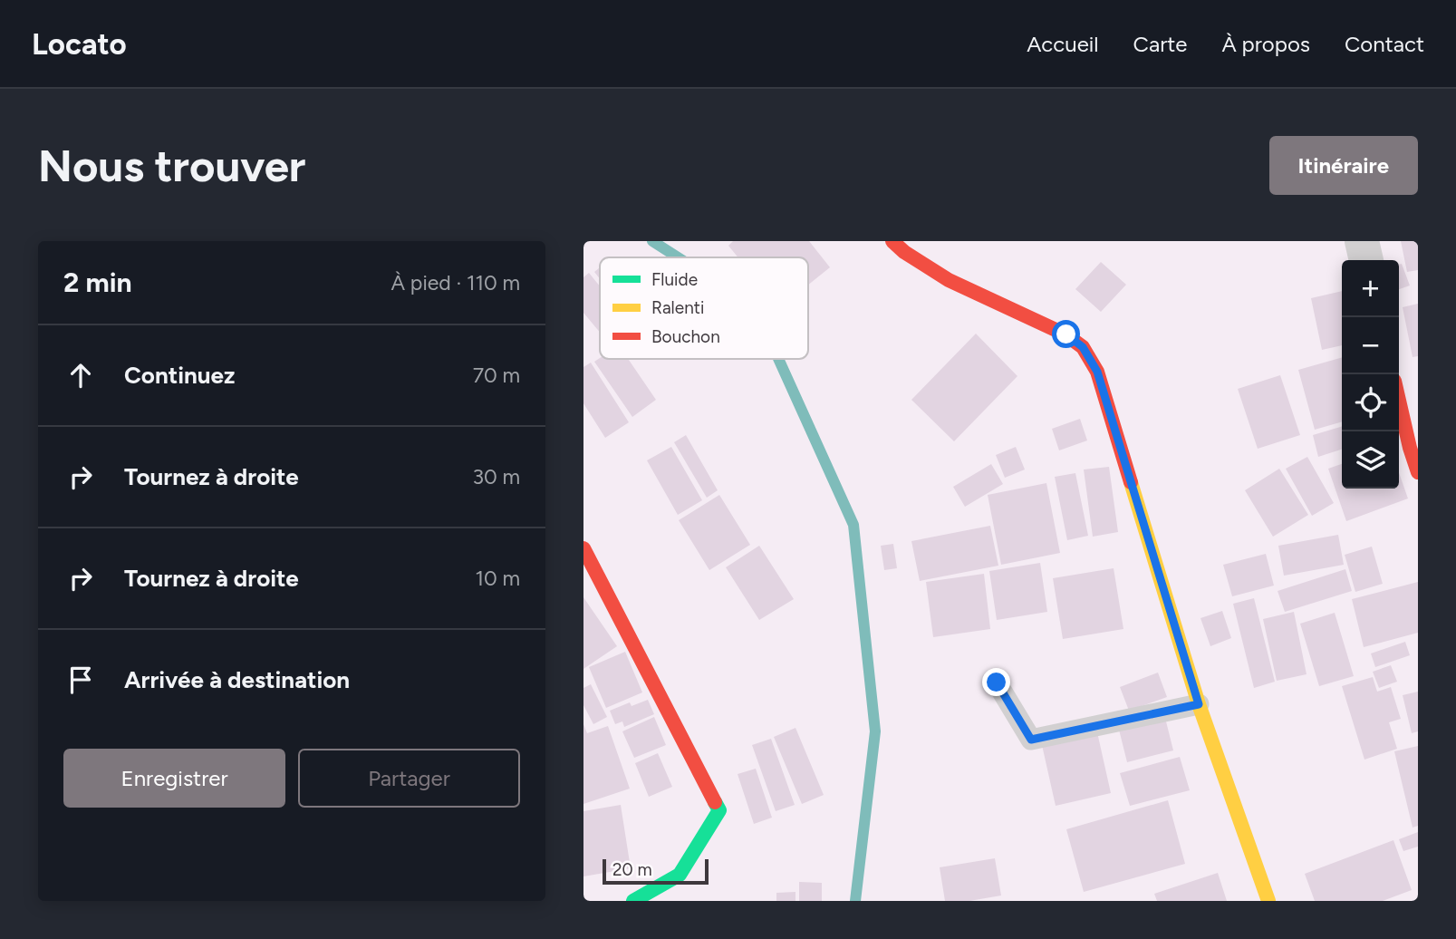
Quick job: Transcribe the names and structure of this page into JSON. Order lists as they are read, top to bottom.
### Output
{
  "legend": ["Fluide", "Ralenti", "Bouchon"],
  "scale_bar": "20 m",
  "page": {
    "header": "Locato",
    "nav": [
      "Accueil",
      "Carte",
      "À propos",
      "Contact"
    ],
    "buttons": [
      "Itinéraire",
      ["Enregistrer", "Partager"]
    ],
    "title": "Nous trouver",
    "heading": ["2 min", "À pied · 110 m"],
    "map_buttons": ["+", "−"],
    "list": [
      ["Continuez", "70 m"],
      ["Tournez à droite", "30 m"],
      ["Tournez à droite", "10 m"],
      "Arrivée à destination"
    ],
    "scale": "20 m"
  }
}
